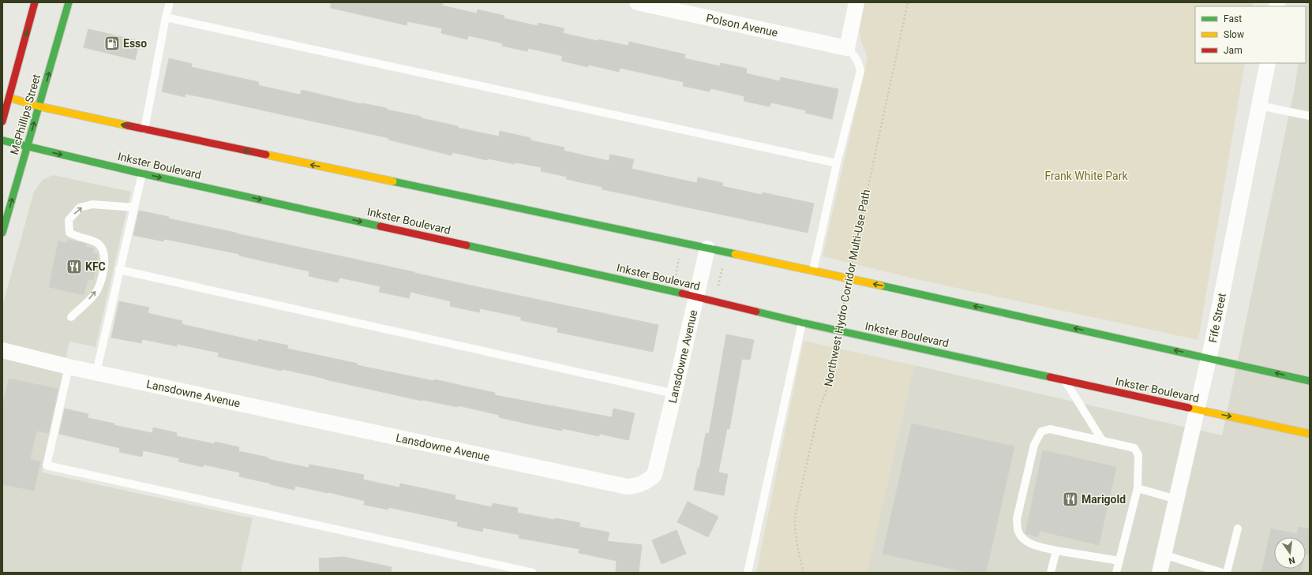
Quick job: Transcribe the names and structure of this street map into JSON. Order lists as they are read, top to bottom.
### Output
{
  "streets": {
    "main road": ["McPhillips Street", "Inkster Boulevard"],
    "street": ["Polson Avenue", "Fife Street", "Lansdowne Avenue"],
    "path": ["Northwest Hydro Corridor Multi-Use Path"]
  },
  "crossings": [
    ["McPhillips Street", "Inkster Boulevard"],
    ["Inkster Boulevard", "Northwest Hydro Corridor Multi-Use Path"],
    ["Inkster Boulevard", "Fife Street"],
    ["Inkster Boulevard", "Lansdowne Avenue"]
  ],
  "parks": ["Frank White Park"],
  "places": {
    "fuel station": ["Esso"],
    "restaurant": ["KFC", "Marigold"]
  },
  "legend": ["Fast", "Slow", "Jam"],
  "north": "bottom"
}
